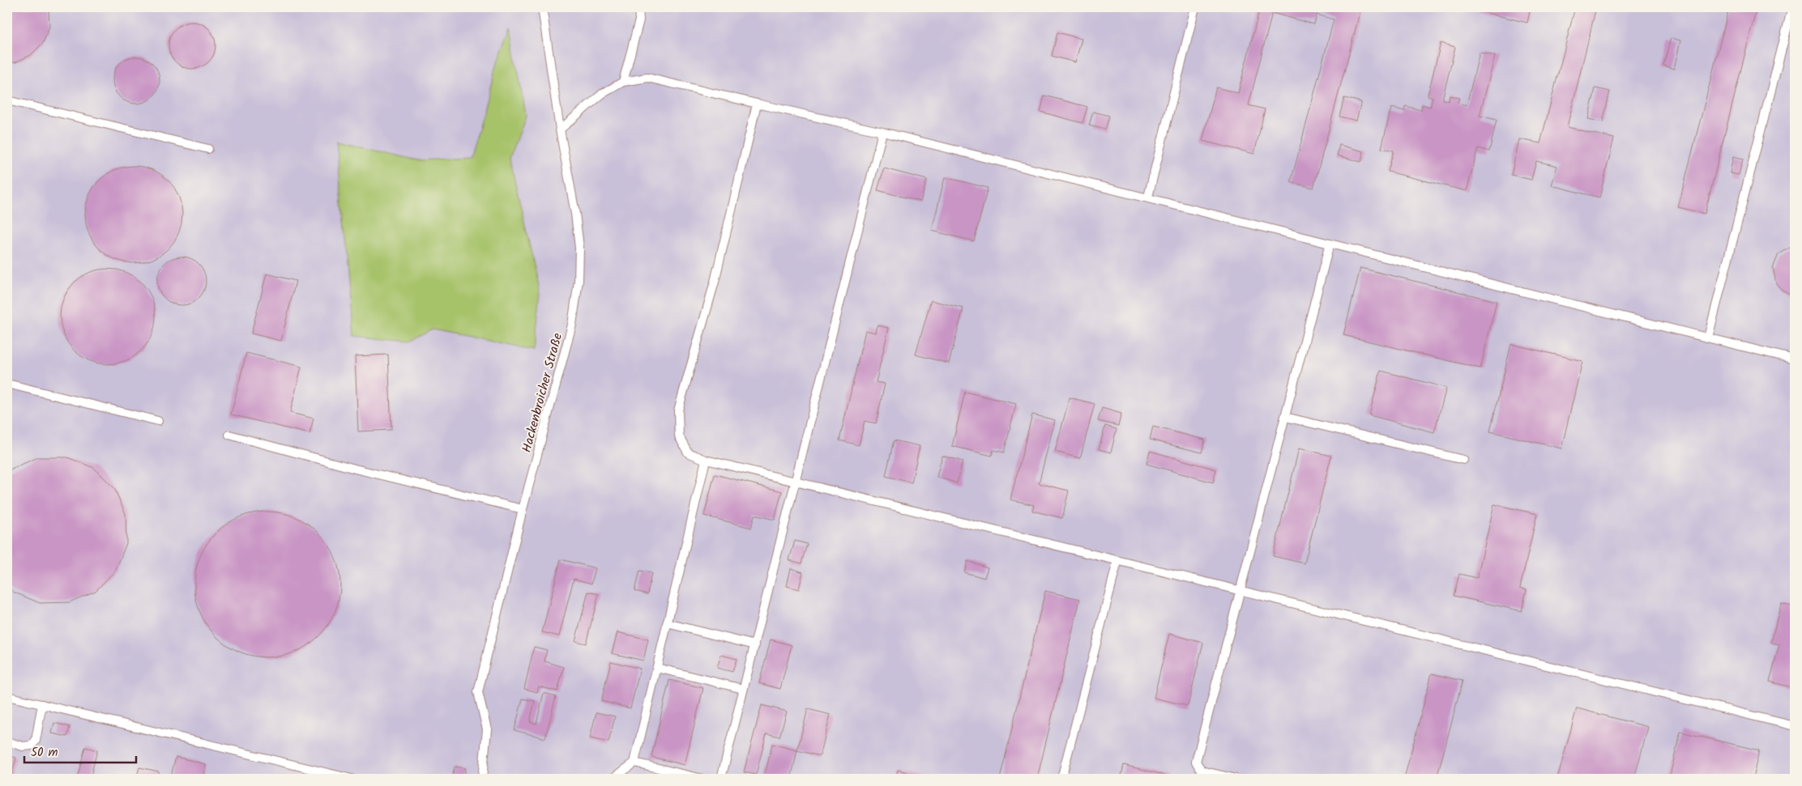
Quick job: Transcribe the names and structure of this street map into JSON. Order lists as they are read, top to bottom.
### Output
{
  "streets": {
    "lane": ["Hackenbroicher Straße"]
  },
  "scale_bar": "50 m"
}
